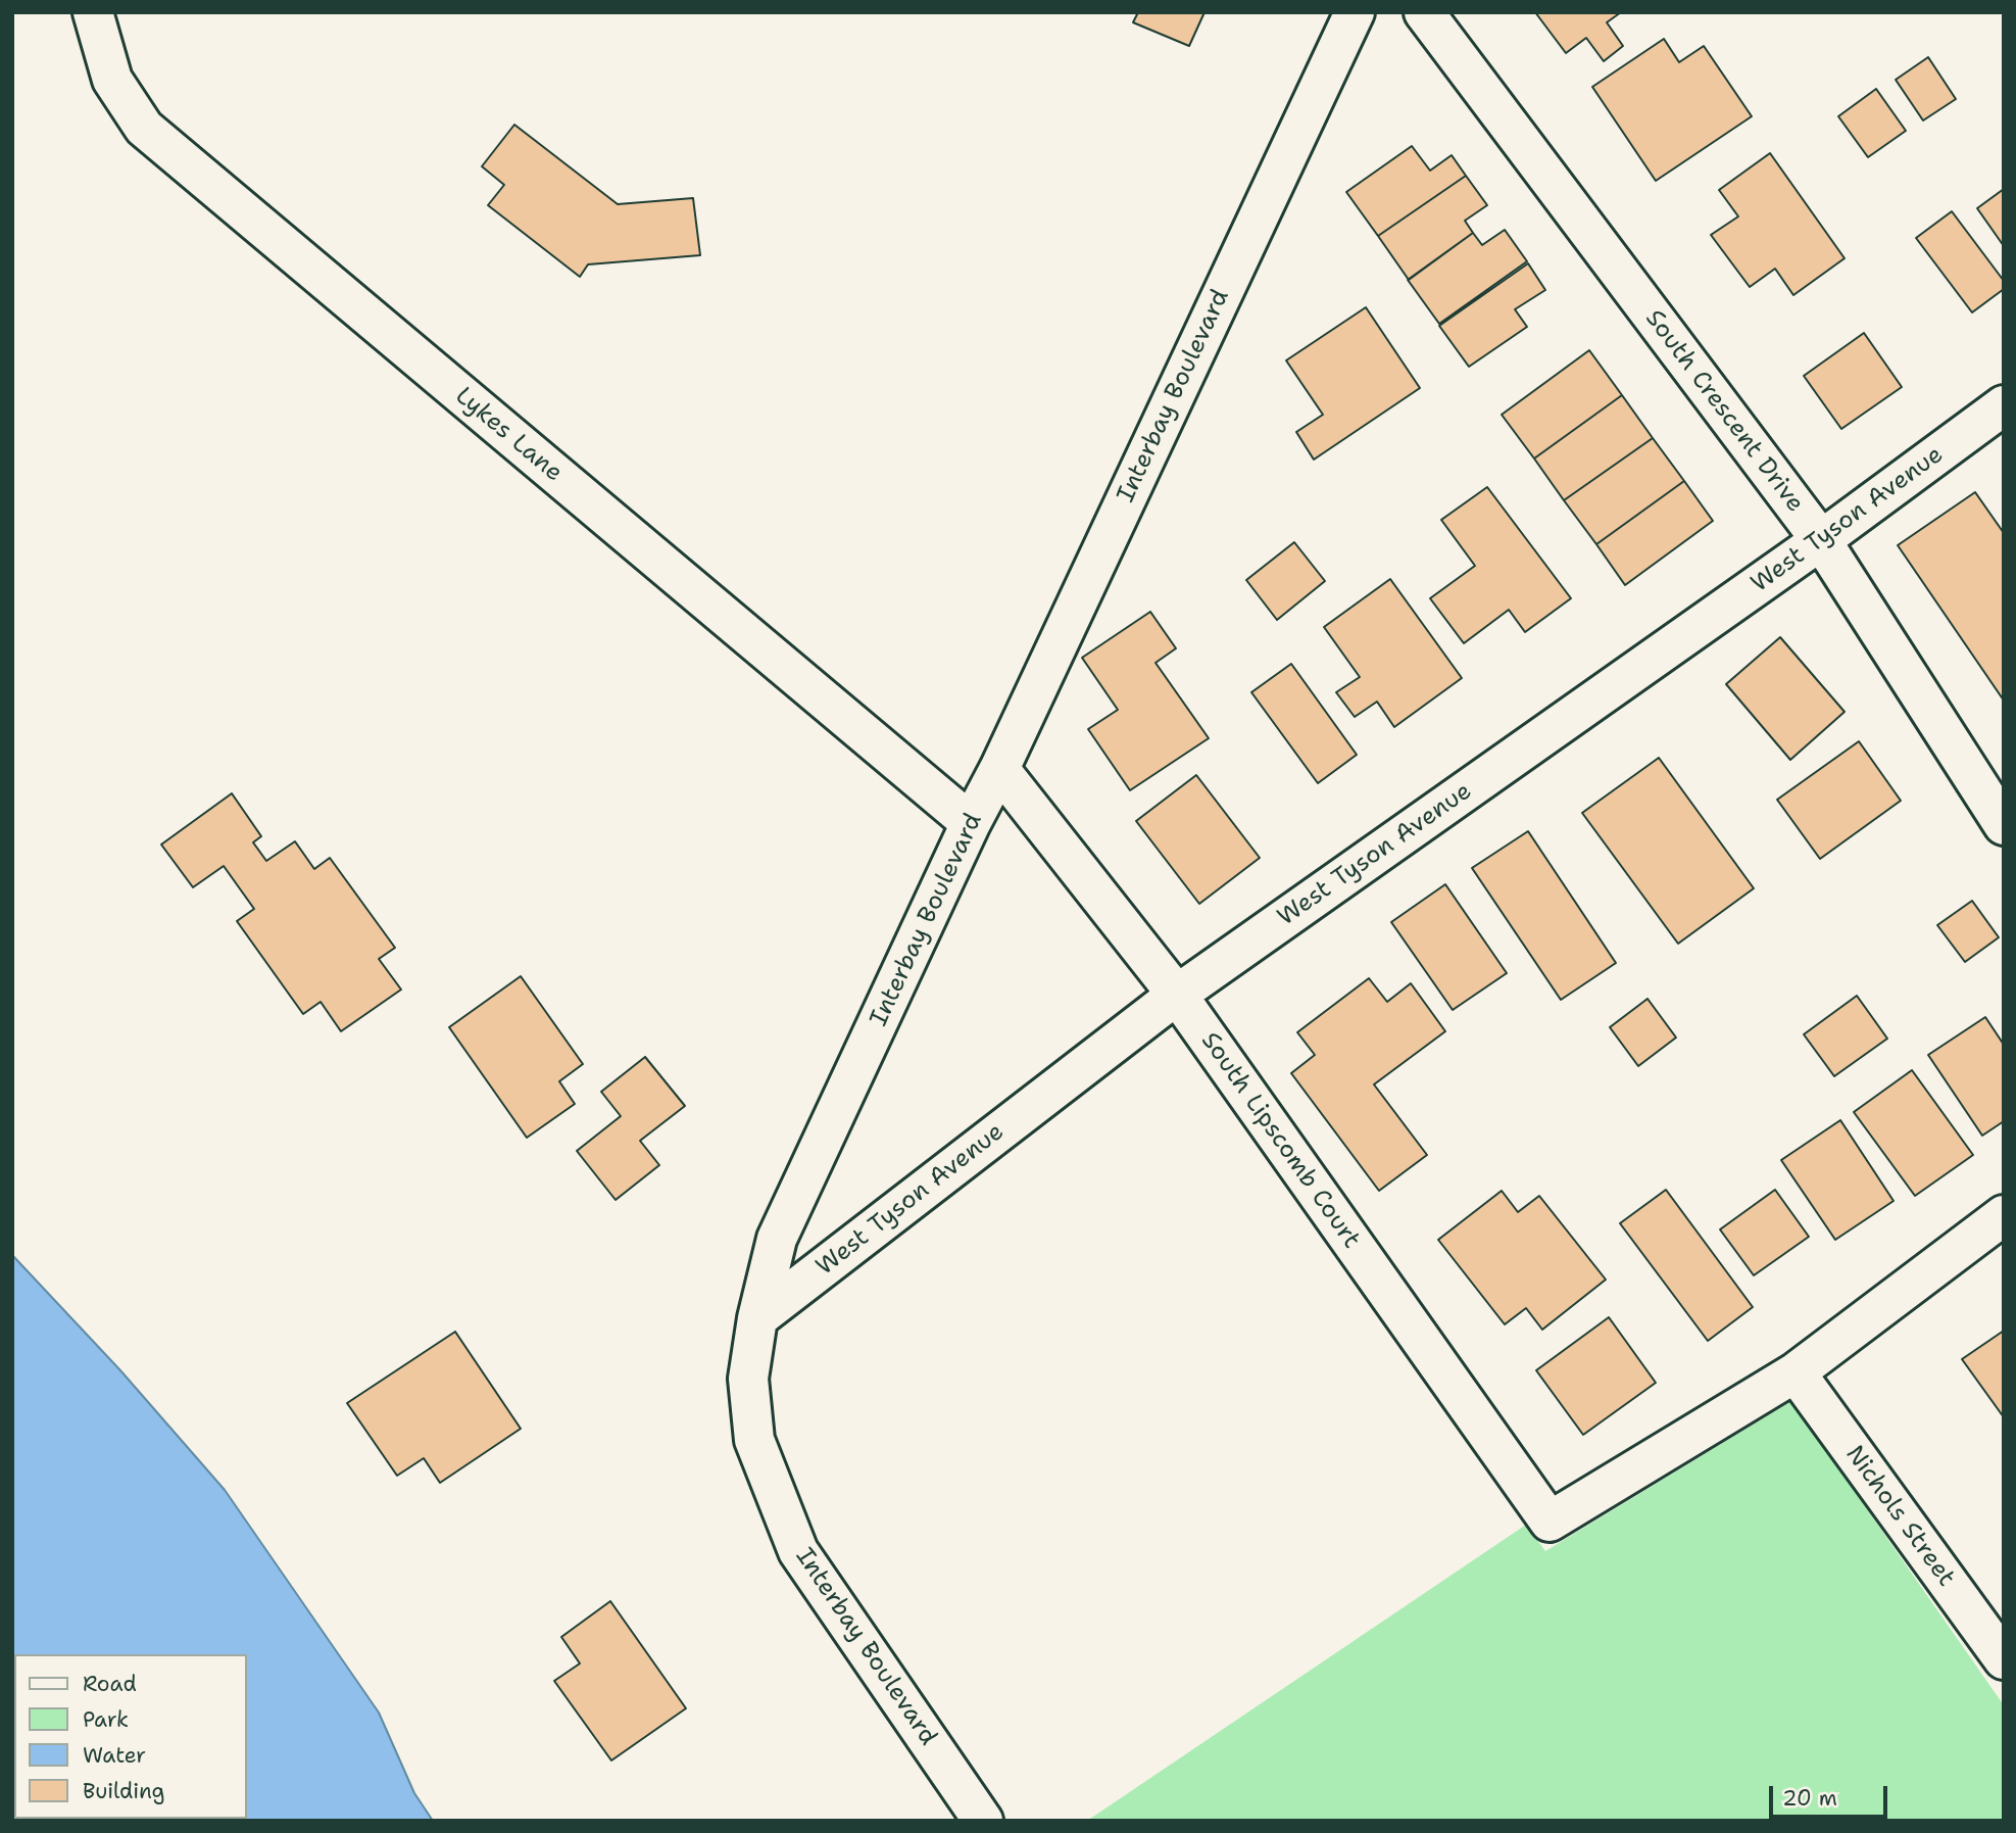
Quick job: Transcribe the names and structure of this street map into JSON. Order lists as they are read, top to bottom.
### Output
{
  "streets": {
    "street": [
      "Interbay Boulevard",
      "South Crescent Drive",
      "Lykes Lane",
      "West Tyson Avenue",
      "South Lipscomb Court",
      "Nichols Street"
    ]
  },
  "crossings": [
    ["Interbay Boulevard", "Lykes Lane"],
    ["Interbay Boulevard", "West Tyson Avenue"],
    ["Interbay Boulevard", "South Lipscomb Court"],
    ["South Crescent Drive", "West Tyson Avenue"],
    ["West Tyson Avenue", "South Lipscomb Court"],
    ["South Lipscomb Court", "Nichols Street"]
  ],
  "legend": [
    "Road",
    "Park",
    "Water",
    "Building"
  ],
  "scale_bar": "20 m"
}
